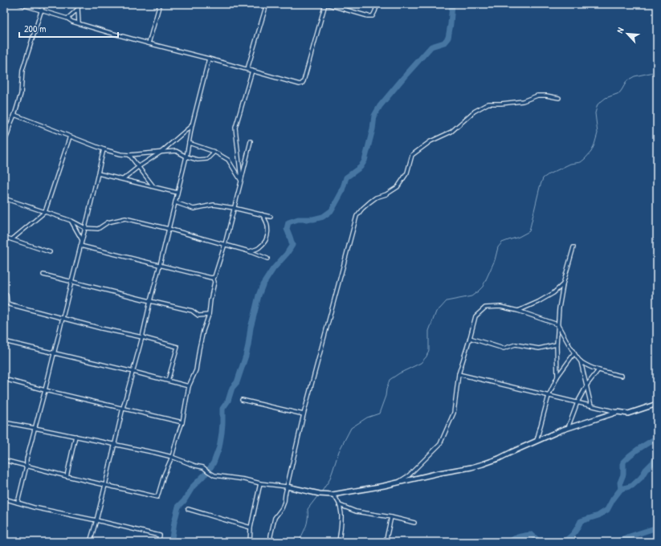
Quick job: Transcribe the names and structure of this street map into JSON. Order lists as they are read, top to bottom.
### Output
{
  "scale_bar": "200 m",
  "north": "top left"
}
